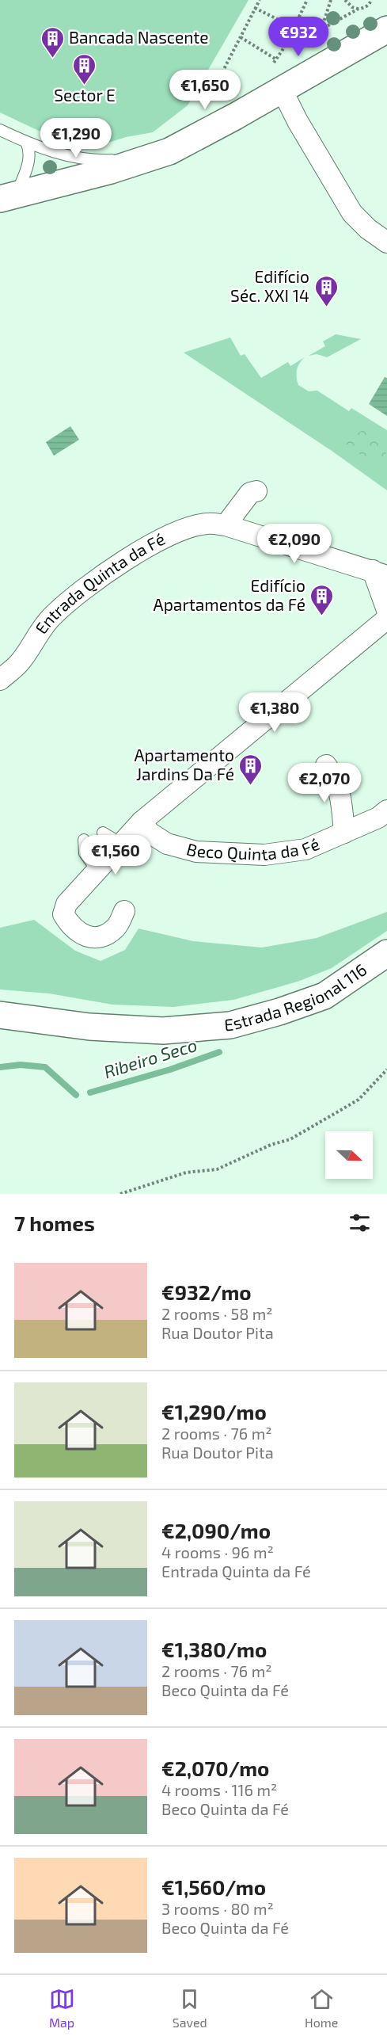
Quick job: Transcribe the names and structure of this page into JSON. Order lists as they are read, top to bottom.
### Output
{
  "streets": {
    "main road": ["Estrada Regional 116"],
    "street": ["Entrada Quinta da Fé", "Beco Quinta da Fé"]
  },
  "water": ["Ribeiro Seco"],
  "places": {
    "building": [
      "Bancada Nascente",
      "Sector E",
      "Edifício Séc. XXI 14",
      "Edifício Apartamentos da Fé",
      "Apartamento Jardins Da Fé"
    ]
  },
  "north": "right",
  "page": {
    "price": [
      "€932",
      "€1,650",
      "€1,290",
      "€2,090",
      "€1,380",
      "€2,070",
      "€1,560"
    ],
    "heading": "7 homes",
    "list": [
      {
        "name": "€932/mo",
        "note": "2 rooms · 58 m² · Rua Doutor Pita"
      },
      {
        "name": "€1,290/mo",
        "note": "2 rooms · 76 m² · Rua Doutor Pita"
      },
      {
        "name": "€2,090/mo",
        "note": "4 rooms · 96 m² · Entrada Quinta da Fé"
      },
      {
        "name": "€1,380/mo",
        "note": "2 rooms · 76 m² · Beco Quinta da Fé"
      },
      {
        "name": "€2,070/mo",
        "note": "4 rooms · 116 m² · Beco Quinta da Fé"
      },
      {
        "name": "€1,560/mo",
        "note": "3 rooms · 80 m² · Beco Quinta da Fé"
      }
    ],
    "tabs": ["Map", "Saved", "Home"]
  }
}
